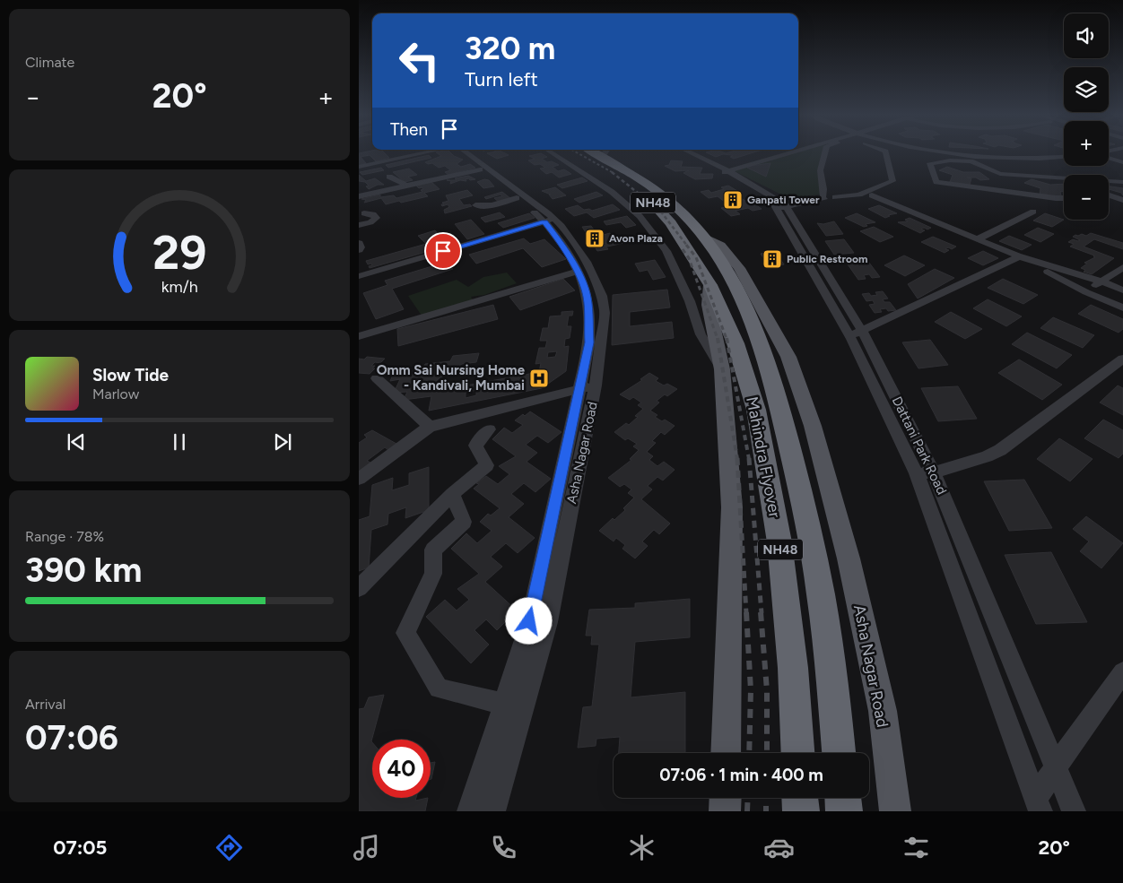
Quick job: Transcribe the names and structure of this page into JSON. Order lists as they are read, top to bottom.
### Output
{
  "streets": {
    "highway": ["NH48", "Mahindra Flyover"],
    "main road": ["Asha Nagar Road"],
    "street": ["Dattani Park Road"]
  },
  "crossings": [
    ["NH48", "Asha Nagar Road"],
    ["NH48", "Mahindra Flyover"],
    ["Asha Nagar Road", "Mahindra Flyover"]
  ],
  "places": {
    "building": ["Ganpati Tower", "Avon Plaza", "Public Restroom"],
    "hospital": ["Omm Sai Nursing Home - Kandivali, Mumbai"]
  },
  "page": {
    "tile": [
      "Climate",
      ["Range · 78%", "390 km"],
      ["Arrival", "07:06"]
    ],
    "map_buttons": ["+", "−"],
    "turn": ["320 m", "Turn left"],
    "heat": ["−", "20°", "+"],
    "then": "Then",
    "song": ["Slow Tide", "Marlow"],
    "limit": "40",
    "trip": "07:06 · 1 min · 400 m",
    "tabs": ["07:05", "20°"],
    "gauge": ["29", "km/h"]
  }
}
